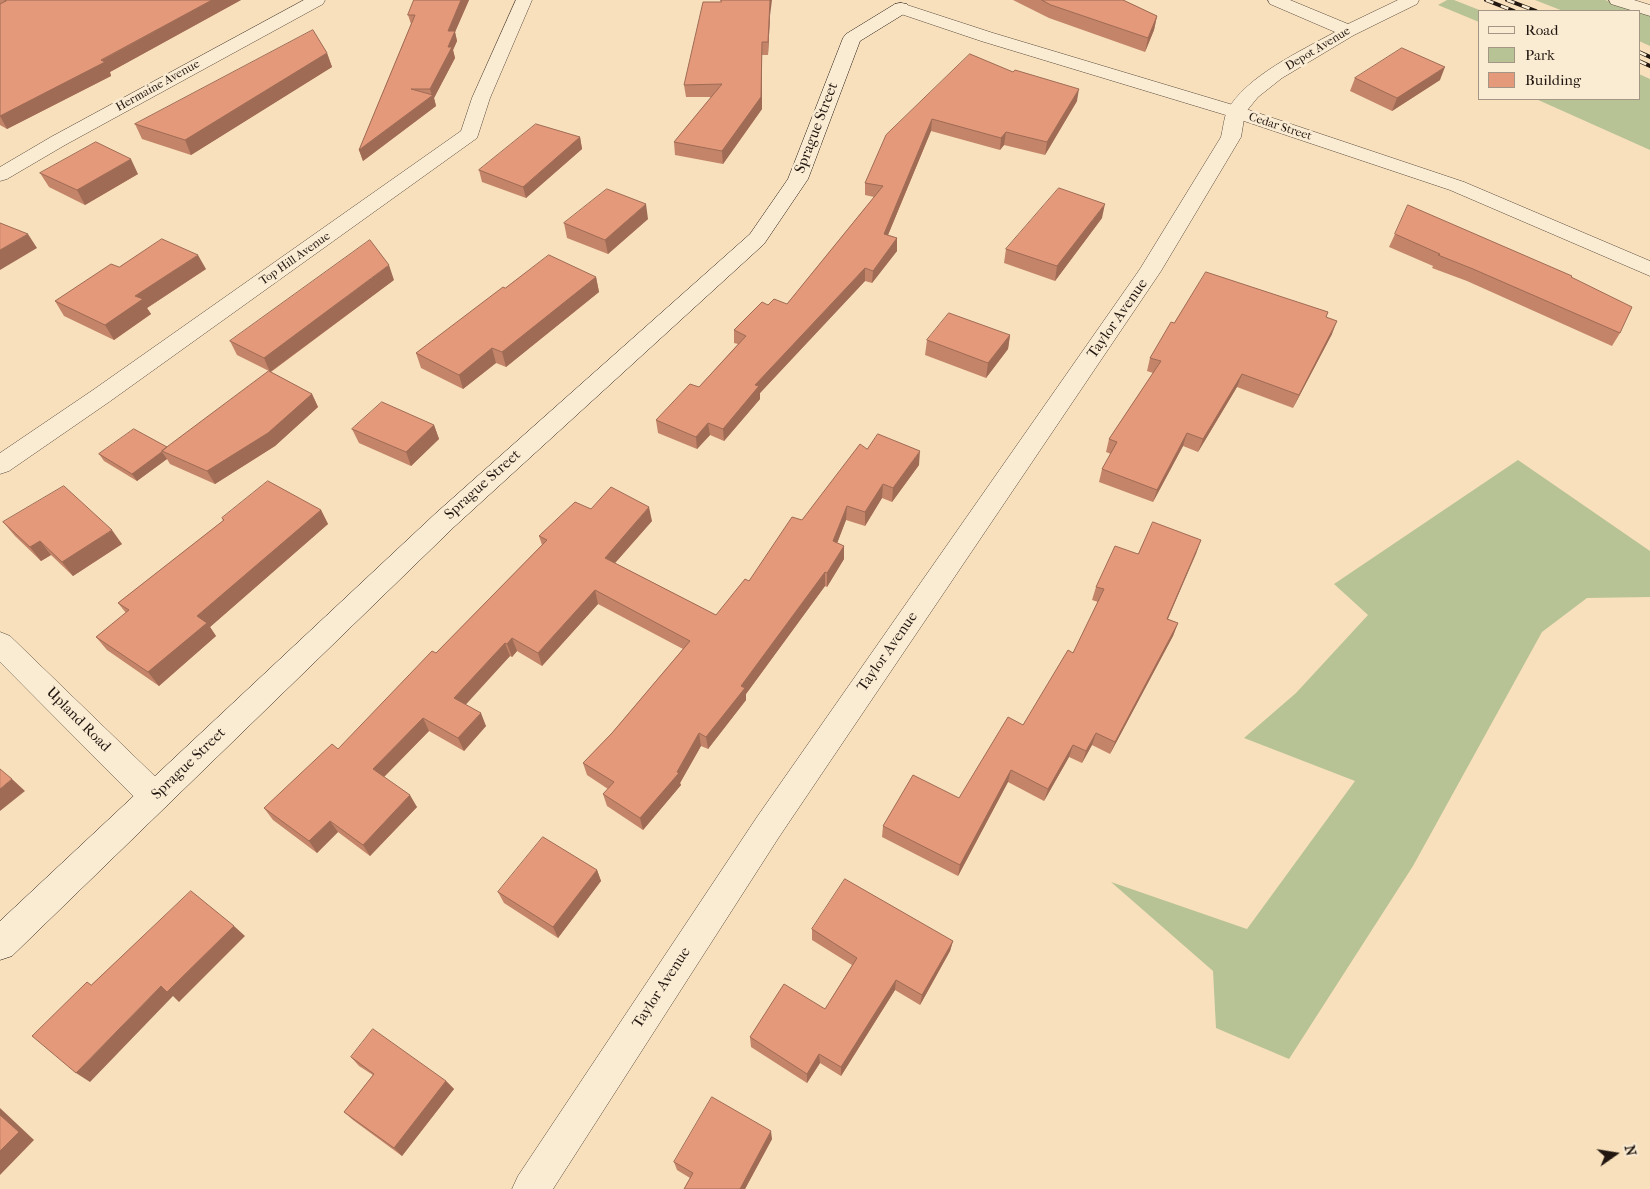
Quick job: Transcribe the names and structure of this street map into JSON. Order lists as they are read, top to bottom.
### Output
{
  "streets": {
    "street": [
      "Depot Avenue",
      "Hermaine Avenue",
      "Cedar Street",
      "Sprague Street",
      "Top Hill Avenue",
      "Taylor Avenue",
      "Upland Road"
    ]
  },
  "crossings": [
    ["Depot Avenue", "Cedar Street"],
    ["Depot Avenue", "Taylor Avenue"],
    ["Cedar Street", "Sprague Street"],
    ["Cedar Street", "Taylor Avenue"],
    ["Sprague Street", "Upland Road"]
  ],
  "legend": ["Road", "Park", "Building"],
  "north": "right"
}
